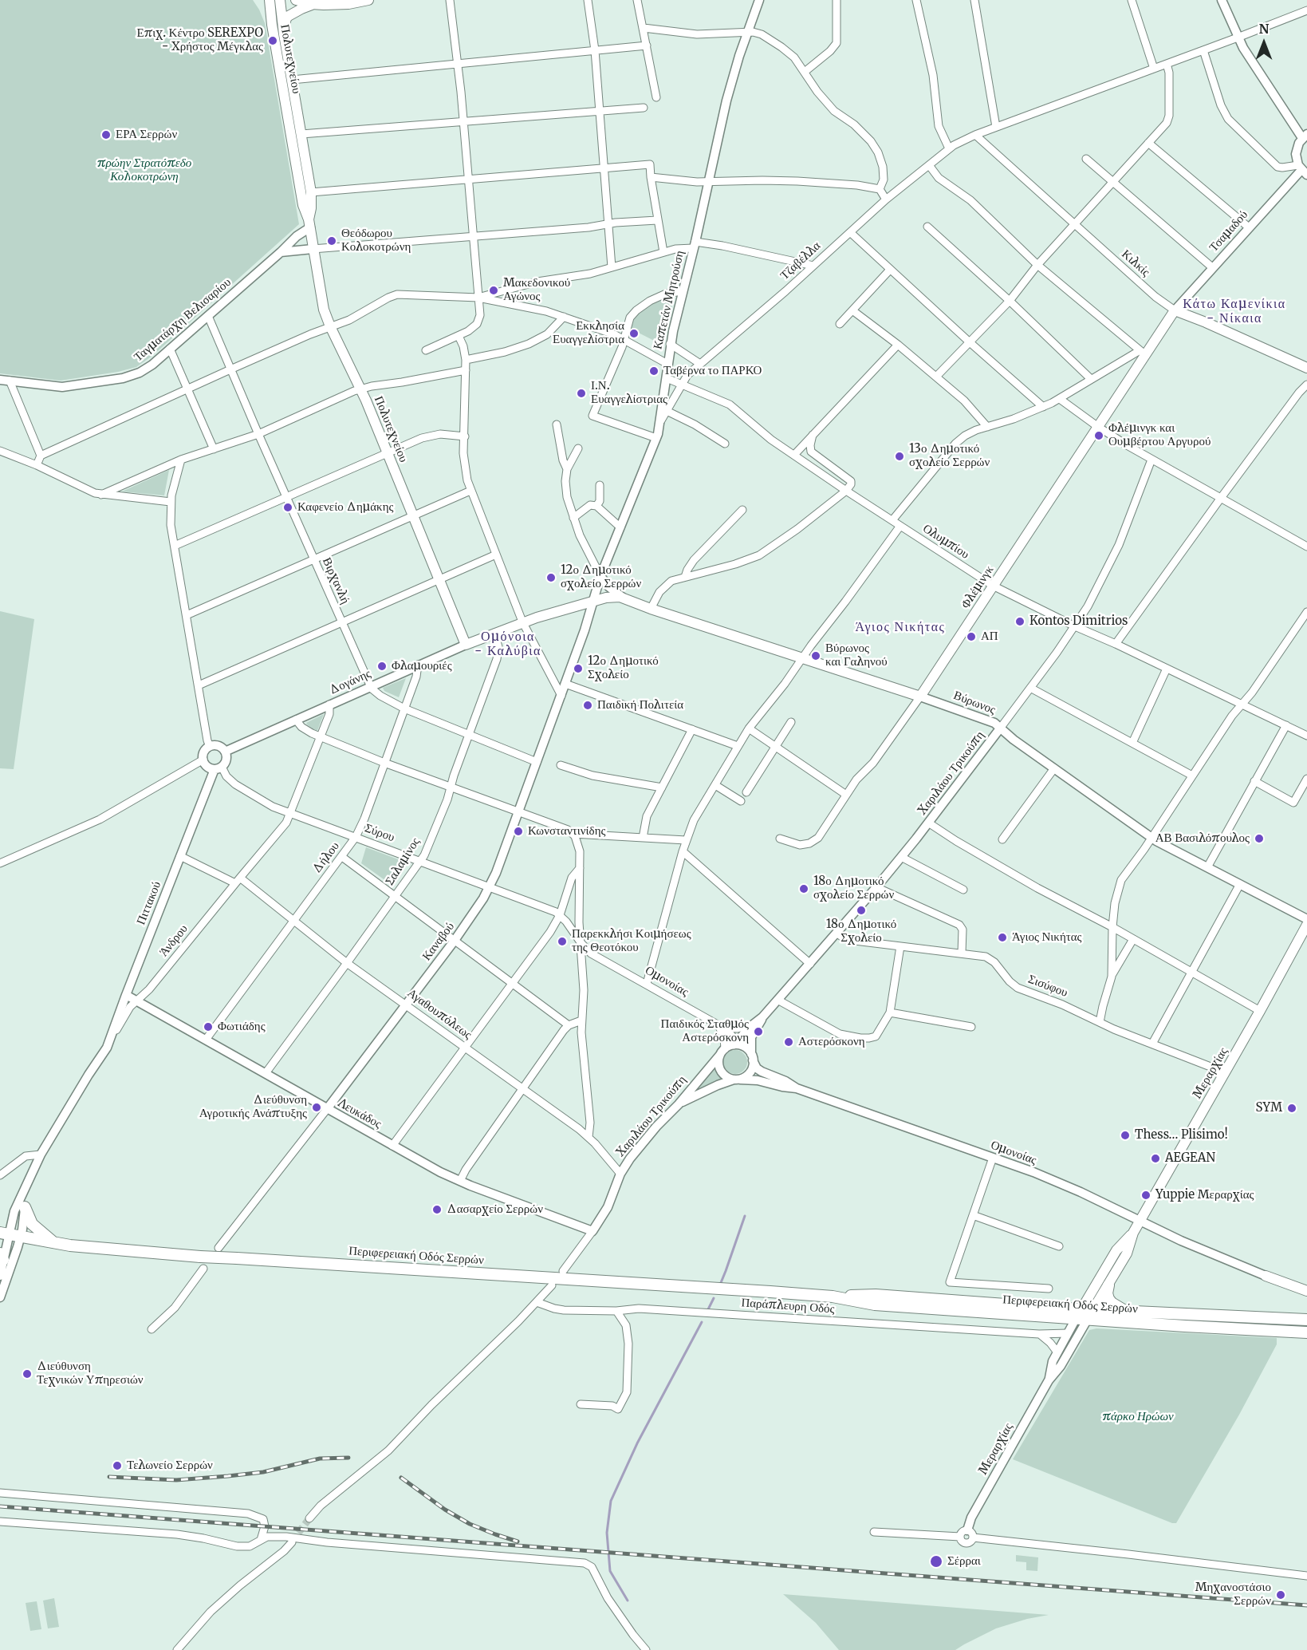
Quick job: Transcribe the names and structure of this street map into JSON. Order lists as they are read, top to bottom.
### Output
{
  "streets": {
    "main road": [
      "Πολυτεχνείου",
      "Κιλκίς",
      "Φλέμινγκ",
      "Δογάνης",
      "Βύρωνος",
      "Μεραρχίας",
      "Περιφερειακή Οδός Σερρών"
    ],
    "street": [
      "Τσαμαδού",
      "Τζαβέλλα",
      "Καπετάν Μητρούση",
      "Ταγματάρχη Βελισαρίου",
      "Ολυμπίου",
      "Βιρχανλή",
      "Χαριλάου Τρικούπη",
      "Σύρου",
      "Δήλου",
      "Σαλαμίνος",
      "Πιττακού",
      "Άνδρου",
      "Καναβού",
      "Ομονοίας",
      "Σισύφου",
      "Αγαθουπόλεως",
      "Λευκάδος",
      "Παράπλευρη Οδός"
    ]
  },
  "crossings": [
    ["Πολυτεχνείου", "Ταγματάρχη Βελισαρίου"],
    ["Πολυτεχνείου", "Δογάνης"],
    ["Τσαμαδού", "Κιλκίς"],
    ["Τσαμαδού", "Φλέμινγκ"],
    ["Τζαβέλλα", "Κιλκίς"],
    ["Τζαβέλλα", "Καπετάν Μητρούση"],
    ["Τζαβέλλα", "Ολυμπίου"],
    ["Κιλκίς", "Φλέμινγκ"],
    ["Καπετάν Μητρούση", "Ολυμπίου"],
    ["Καπετάν Μητρούση", "Δογάνης"],
    ["Καπετάν Μητρούση", "Καναβού"],
    ["Ταγματάρχη Βελισαρίου", "Βιρχανλή"],
    ["Ολυμπίου", "Φλέμινγκ"],
    ["Ολυμπίου", "Χαριλάου Τρικούπη"],
    ["Βιρχανλή", "Δογάνης"],
    ["Βιρχανλή", "Δήλου"],
    ["Βιρχανλή", "Σαλαμίνος"],
    ["Βιρχανλή", "Καναβού"],
    ["Φλέμινγκ", "Βύρωνος"],
    ["Δογάνης", "Βύρωνος"],
    ["Δογάνης", "Σύρου"],
    ["Δογάνης", "Δήλου"],
    ["Δογάνης", "Σαλαμίνος"],
    ["Δογάνης", "Πιττακού"],
    ["Δογάνης", "Άνδρου"],
    ["Δογάνης", "Καναβού"],
    ["Βύρωνος", "Χαριλάου Τρικούπη"],
    ["Χαριλάου Τρικούπη", "Ομονοίας"],
    ["Χαριλάου Τρικούπη", "Σισύφου"],
    ["Χαριλάου Τρικούπη", "Αγαθουπόλεως"],
    ["Χαριλάου Τρικούπη", "Λευκάδος"],
    ["Σύρου", "Δήλου"],
    ["Σύρου", "Σαλαμίνος"],
    ["Σύρου", "Πιττακού"],
    ["Σύρου", "Άνδρου"],
    ["Σύρου", "Καναβού"],
    ["Σύρου", "Ομονοίας"],
    ["Δήλου", "Αγαθουπόλεως"],
    ["Δήλου", "Λευκάδος"],
    ["Σαλαμίνος", "Αγαθουπόλεως"],
    ["Σαλαμίνος", "Λευκάδος"],
    ["Πιττακού", "Άνδρου"],
    ["Πιττακού", "Αγαθουπόλεως"],
    ["Πιττακού", "Λευκάδος"],
    ["Άνδρου", "Αγαθουπόλεως"],
    ["Άνδρου", "Λευκάδος"],
    ["Καναβού", "Αγαθουπόλεως"],
    ["Καναβού", "Λευκάδος"],
    ["Ομονοίας", "Μεραρχίας"],
    ["Σισύφου", "Μεραρχίας"],
    ["Μεραρχίας", "Περιφερειακή Οδός Σερρών"],
    ["Μεραρχίας", "Παράπλευρη Οδός"]
  ],
  "districts": ["Κάτω Καμενίκια - Νίκαια", "Άγιος Νικήτας", "Ομόνοια - Καλύβια"],
  "parks": ["πρώην Στρατόπεδο Κολοκοτρώνη", "πάρκο Ηρώων"],
  "places": [
    "Επιχ. Κέντρο SEREXPO - Χρήστος Μέγκλας",
    "ΕΡΑ Σερρών",
    "Θεόδωρου Κολοκοτρώνη",
    "Μακεδονικού Αγώνος",
    "Εκκλησία Ευαγγελίστρια",
    "Ταβέρνα το ΠΑΡΚΟ",
    "Ι.Ν. Ευαγγελίστριας",
    "Φλέμινγκ και Ουμβέρτου Αργυρού",
    "13ο Δημοτικό σχολείο Σερρών",
    "Καφενείο Δημάκης",
    "12ο Δημοτικό σχολείο Σερρών",
    "Kontos Dimitrios",
    "ΑΠ",
    "Βύρωνος και Γαληνού",
    "Φλαμουριές",
    "12ο Δημοτικό Σχολείο",
    "Παιδική Πολιτεία",
    "Κωνσταντινίδης",
    "ΑΒ Βασιλόπουλος",
    "18ο Δημοτικό σχολείο Σερρών",
    "18ο Δημοτικό Σχολείο",
    "Άγιος Νικήτας",
    "Παρεκκλήσι Κοιμήσεως της Θεοτόκου",
    "Φωτιάδης",
    "Παιδικός Σταθμός Αστερόσκονη",
    "Αστερόσκονη",
    "Διεύθυνση Αγροτικής Ανάπτυξης",
    "SYM",
    "Thess… Plisimo!",
    "AEGEAN",
    "Yuppie Μεραρχίας",
    "Δασαρχείο Σερρών",
    "Διεύθυνση Τεχνικών Υπηρεσιών",
    "Τελωνείο Σερρών",
    "Σέρραι",
    "Μηχανοστάσιο Σερρών"
  ],
  "north": "top"
}
